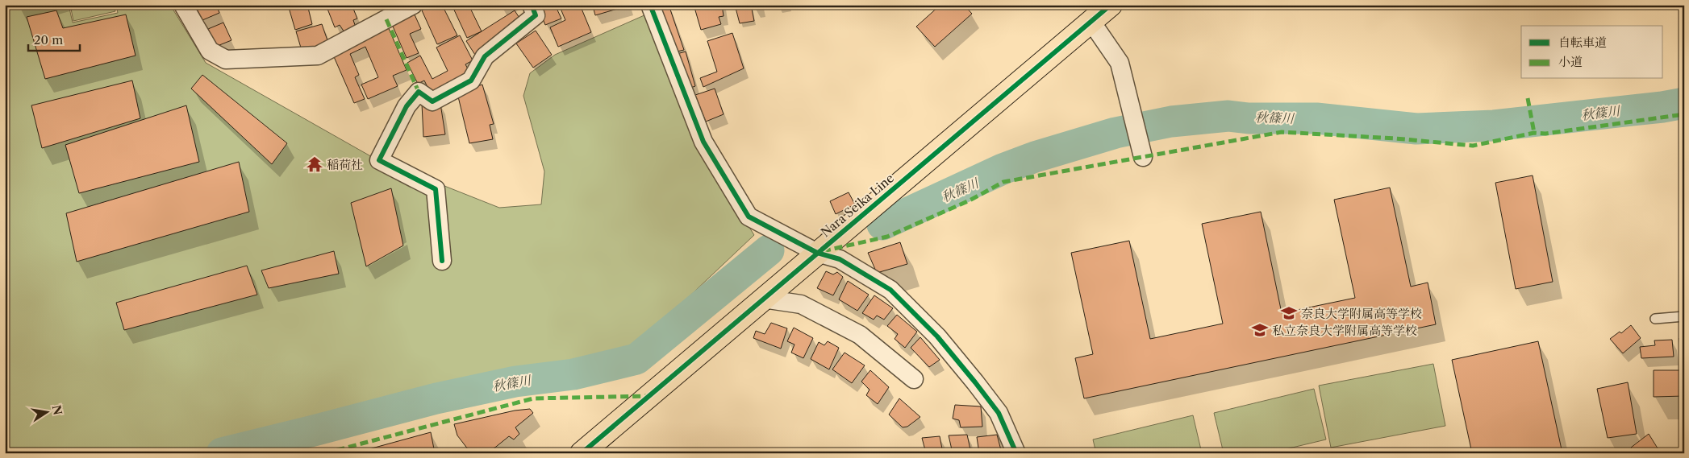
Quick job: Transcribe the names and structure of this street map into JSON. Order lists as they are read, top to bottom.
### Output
{
  "streets": {
    "main road": ["Nara Seika Line"]
  },
  "water": ["秋篠川"],
  "places": {
    "temple": ["稲荷社"],
    "school or university": ["奈良大学附属高等学校", "私立奈良大学附属高等学校"]
  },
  "legend": ["自転車道", "小道"],
  "scale_bar": "20 m",
  "north": "right"
}
